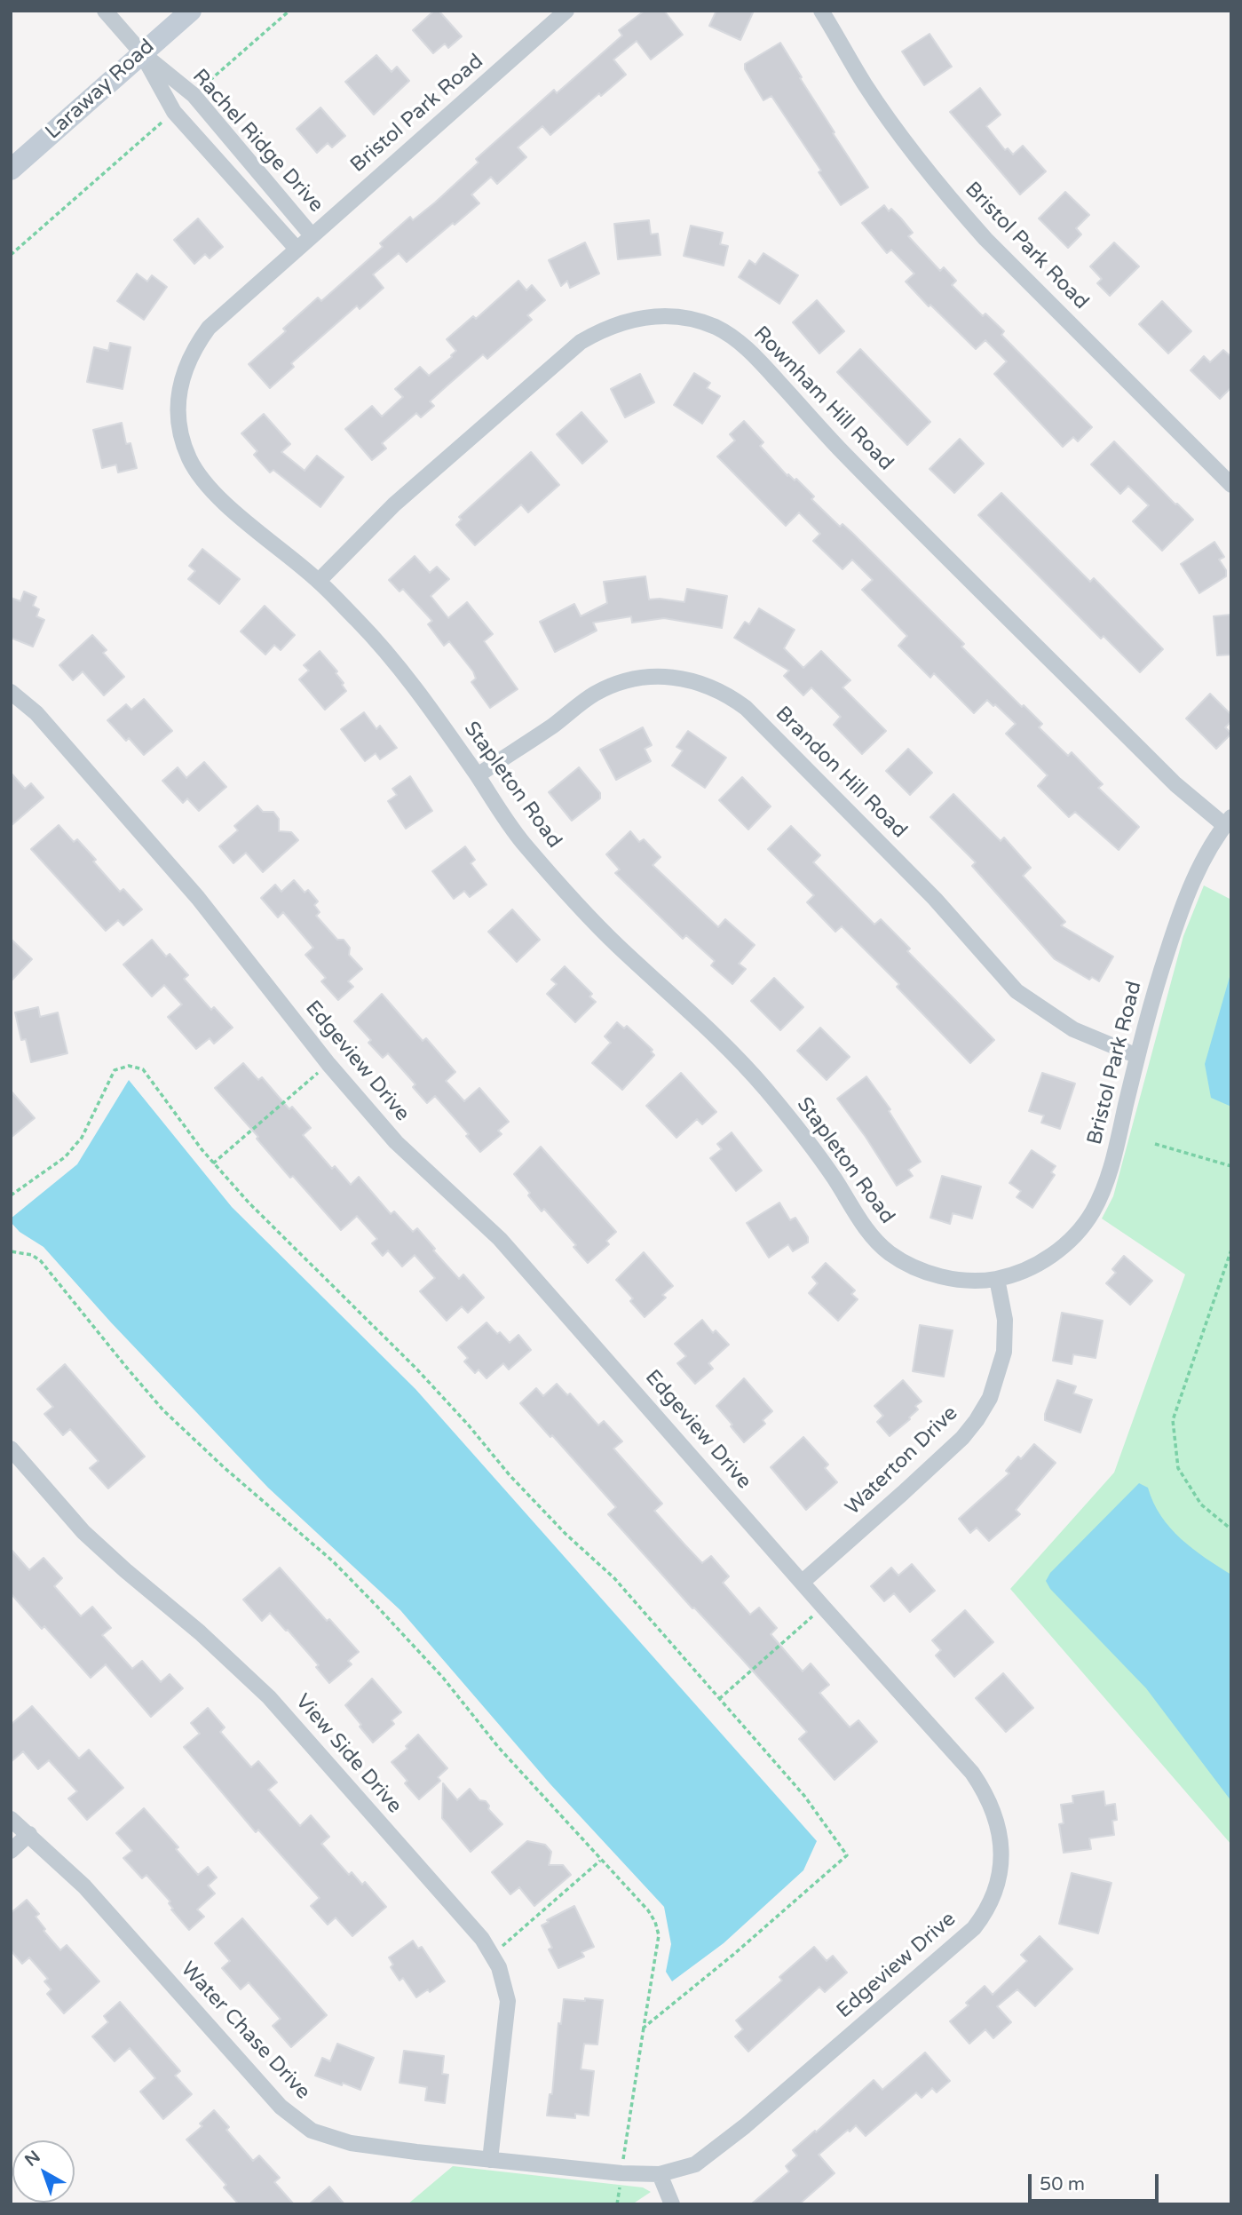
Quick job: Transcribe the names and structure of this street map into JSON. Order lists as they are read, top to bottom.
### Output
{
  "streets": {
    "main road": ["Laraway Road"],
    "street": [
      "Bristol Park Road",
      "Rachel Ridge Drive",
      "Rownham Hill Road",
      "Brandon Hill Road",
      "Stapleton Road",
      "Edgeview Drive",
      "Waterton Drive",
      "View Side Drive",
      "Water Chase Drive"
    ]
  },
  "crossings": [
    ["Laraway Road", "Rachel Ridge Drive"],
    ["Bristol Park Road", "Rachel Ridge Drive"],
    ["Bristol Park Road", "Rownham Hill Road"],
    ["Bristol Park Road", "Brandon Hill Road"],
    ["Bristol Park Road", "Stapleton Road"],
    ["Bristol Park Road", "Waterton Drive"],
    ["Rachel Ridge Drive", "Stapleton Road"],
    ["Rownham Hill Road", "Stapleton Road"],
    ["Brandon Hill Road", "Stapleton Road"],
    ["Stapleton Road", "Waterton Drive"],
    ["Edgeview Drive", "Waterton Drive"],
    ["Edgeview Drive", "Water Chase Drive"],
    ["View Side Drive", "Water Chase Drive"]
  ],
  "scale_bar": "50 m",
  "north": "top left"
}
